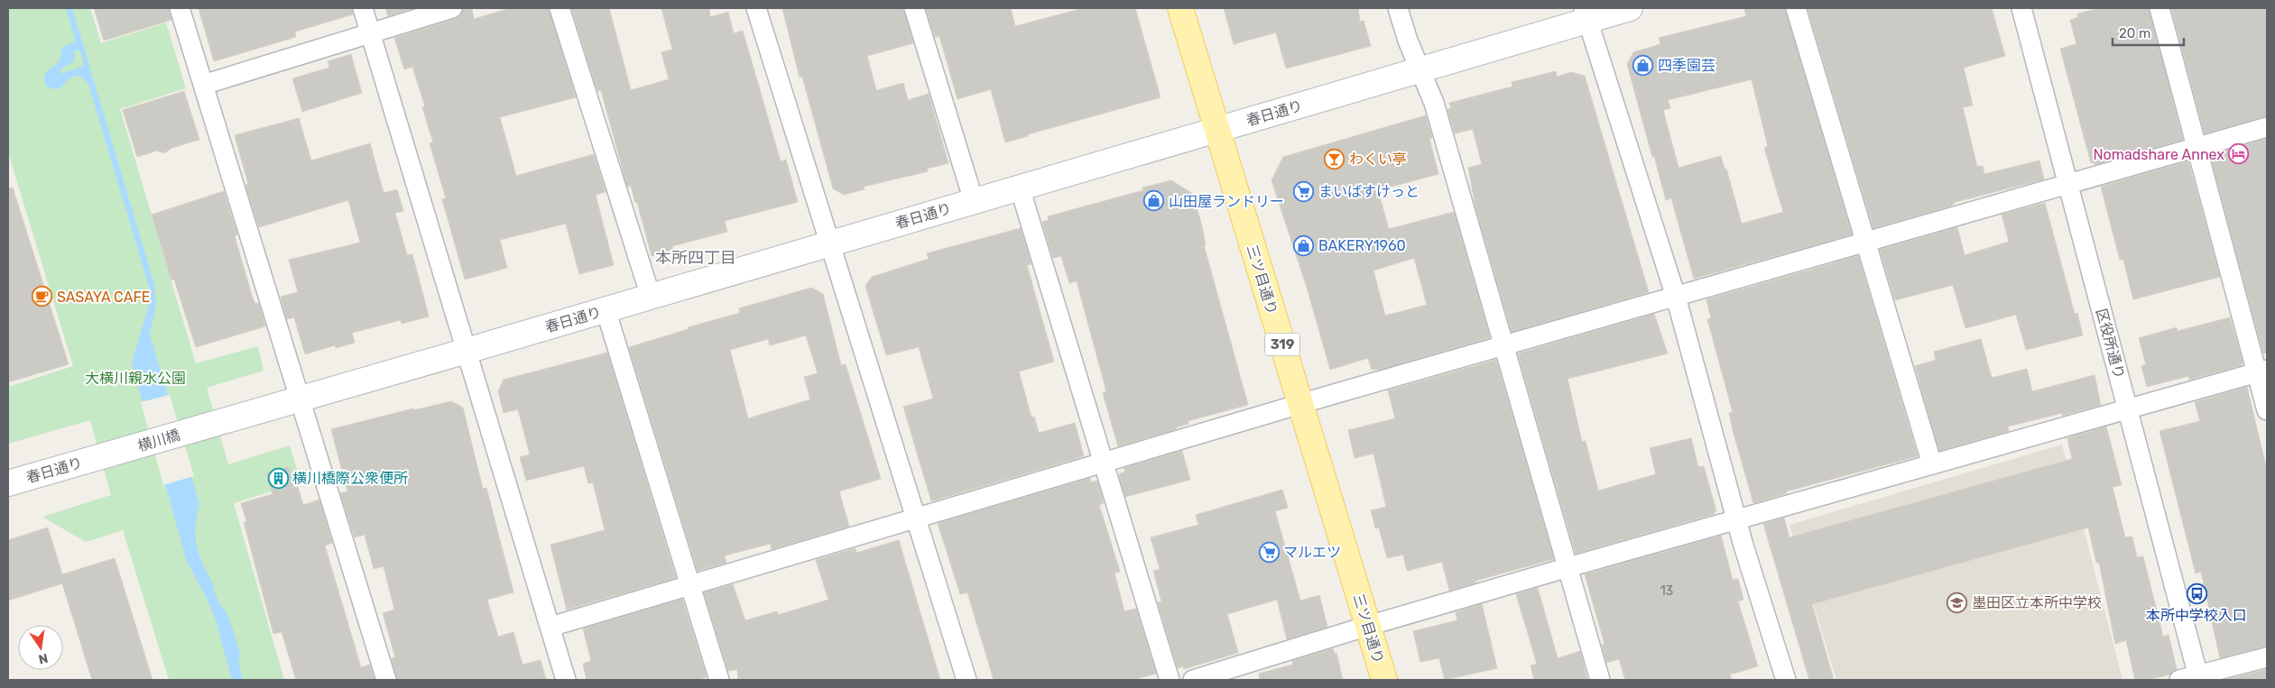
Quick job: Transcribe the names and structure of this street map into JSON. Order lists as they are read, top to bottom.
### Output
{
  "streets": {
    "main road": ["三ツ目通り", "319"],
    "street": ["春日通り", "区役所通り", "横川橋"]
  },
  "crossings": [
    ["春日通り", "三ツ目通り"],
    ["春日通り", "横川橋"]
  ],
  "districts": ["本所四丁目"],
  "parks": ["大横川親水公園"],
  "places": {
    "shop": ["四季園芸", "山田屋ランドリー", "BAKERY1960"],
    "hotel": ["Nomadshare Annex"],
    "bar": ["わくい亭"],
    "supermarket": ["まいばすけっと", "マルエツ"],
    "cafe": ["SASAYA CAFE"],
    "building": ["横川橋際公衆便所"],
    "bus stop": ["本所中学校入口"],
    "school or university": ["墨田区立本所中学校"]
  },
  "house_numbers": ["13"],
  "scale_bar": "20 m",
  "north": "bottom"
}
